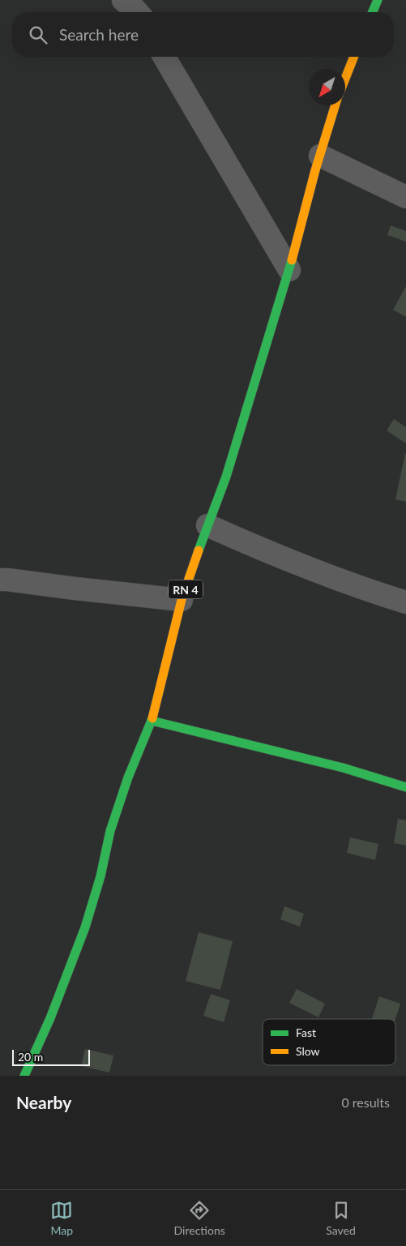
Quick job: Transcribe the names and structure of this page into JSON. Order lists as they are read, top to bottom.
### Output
{
  "streets": {
    "main road": ["RN 4"]
  },
  "legend": ["Fast", "Slow"],
  "scale_bar": "20 m",
  "north": "bottom left",
  "page": {
    "search": "Search here",
    "scale": "20 m",
    "heading": ["Nearby", "0 results"],
    "nav": ["Map", "Directions", "Saved"]
  }
}
